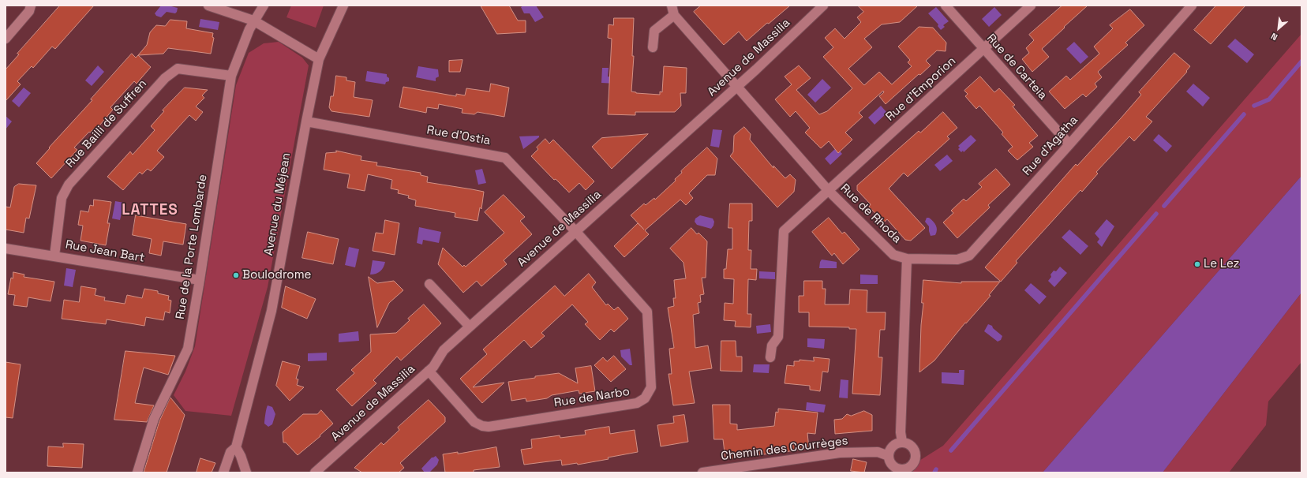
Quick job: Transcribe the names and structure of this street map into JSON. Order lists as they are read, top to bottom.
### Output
{
  "streets": {
    "street": [
      "Avenue de Massilia",
      "Rue de Carteia",
      "Rue d'Emporion",
      "Rue Bailli de Suffren",
      "Rue d'Ostia",
      "Rue d'Agatha",
      "Avenue du Méjean",
      "Rue de Rhoda",
      "Rue de la Porte Lombarde",
      "Rue Jean Bart",
      "Rue de Narbo",
      "Chemin des Courrèges"
    ]
  },
  "crossings": [
    ["Avenue de Massilia", "Rue d'Ostia"],
    ["Avenue de Massilia", "Rue de Rhoda"],
    ["Avenue de Massilia", "Rue de Narbo"],
    ["Rue de Carteia", "Rue d'Emporion"],
    ["Rue de Carteia", "Rue d'Agatha"],
    ["Rue d'Emporion", "Rue de Rhoda"],
    ["Rue Bailli de Suffren", "Rue de la Porte Lombarde"],
    ["Rue Bailli de Suffren", "Rue Jean Bart"],
    ["Rue d'Ostia", "Avenue du Méjean"],
    ["Rue d'Ostia", "Rue de Narbo"],
    ["Rue d'Agatha", "Rue de Rhoda"],
    ["Rue de Rhoda", "Chemin des Courrèges"],
    ["Rue de la Porte Lombarde", "Rue Jean Bart"]
  ],
  "districts": ["LATTES"],
  "places": ["Le Lez", "Boulodrome"],
  "north": "bottom left"
}
